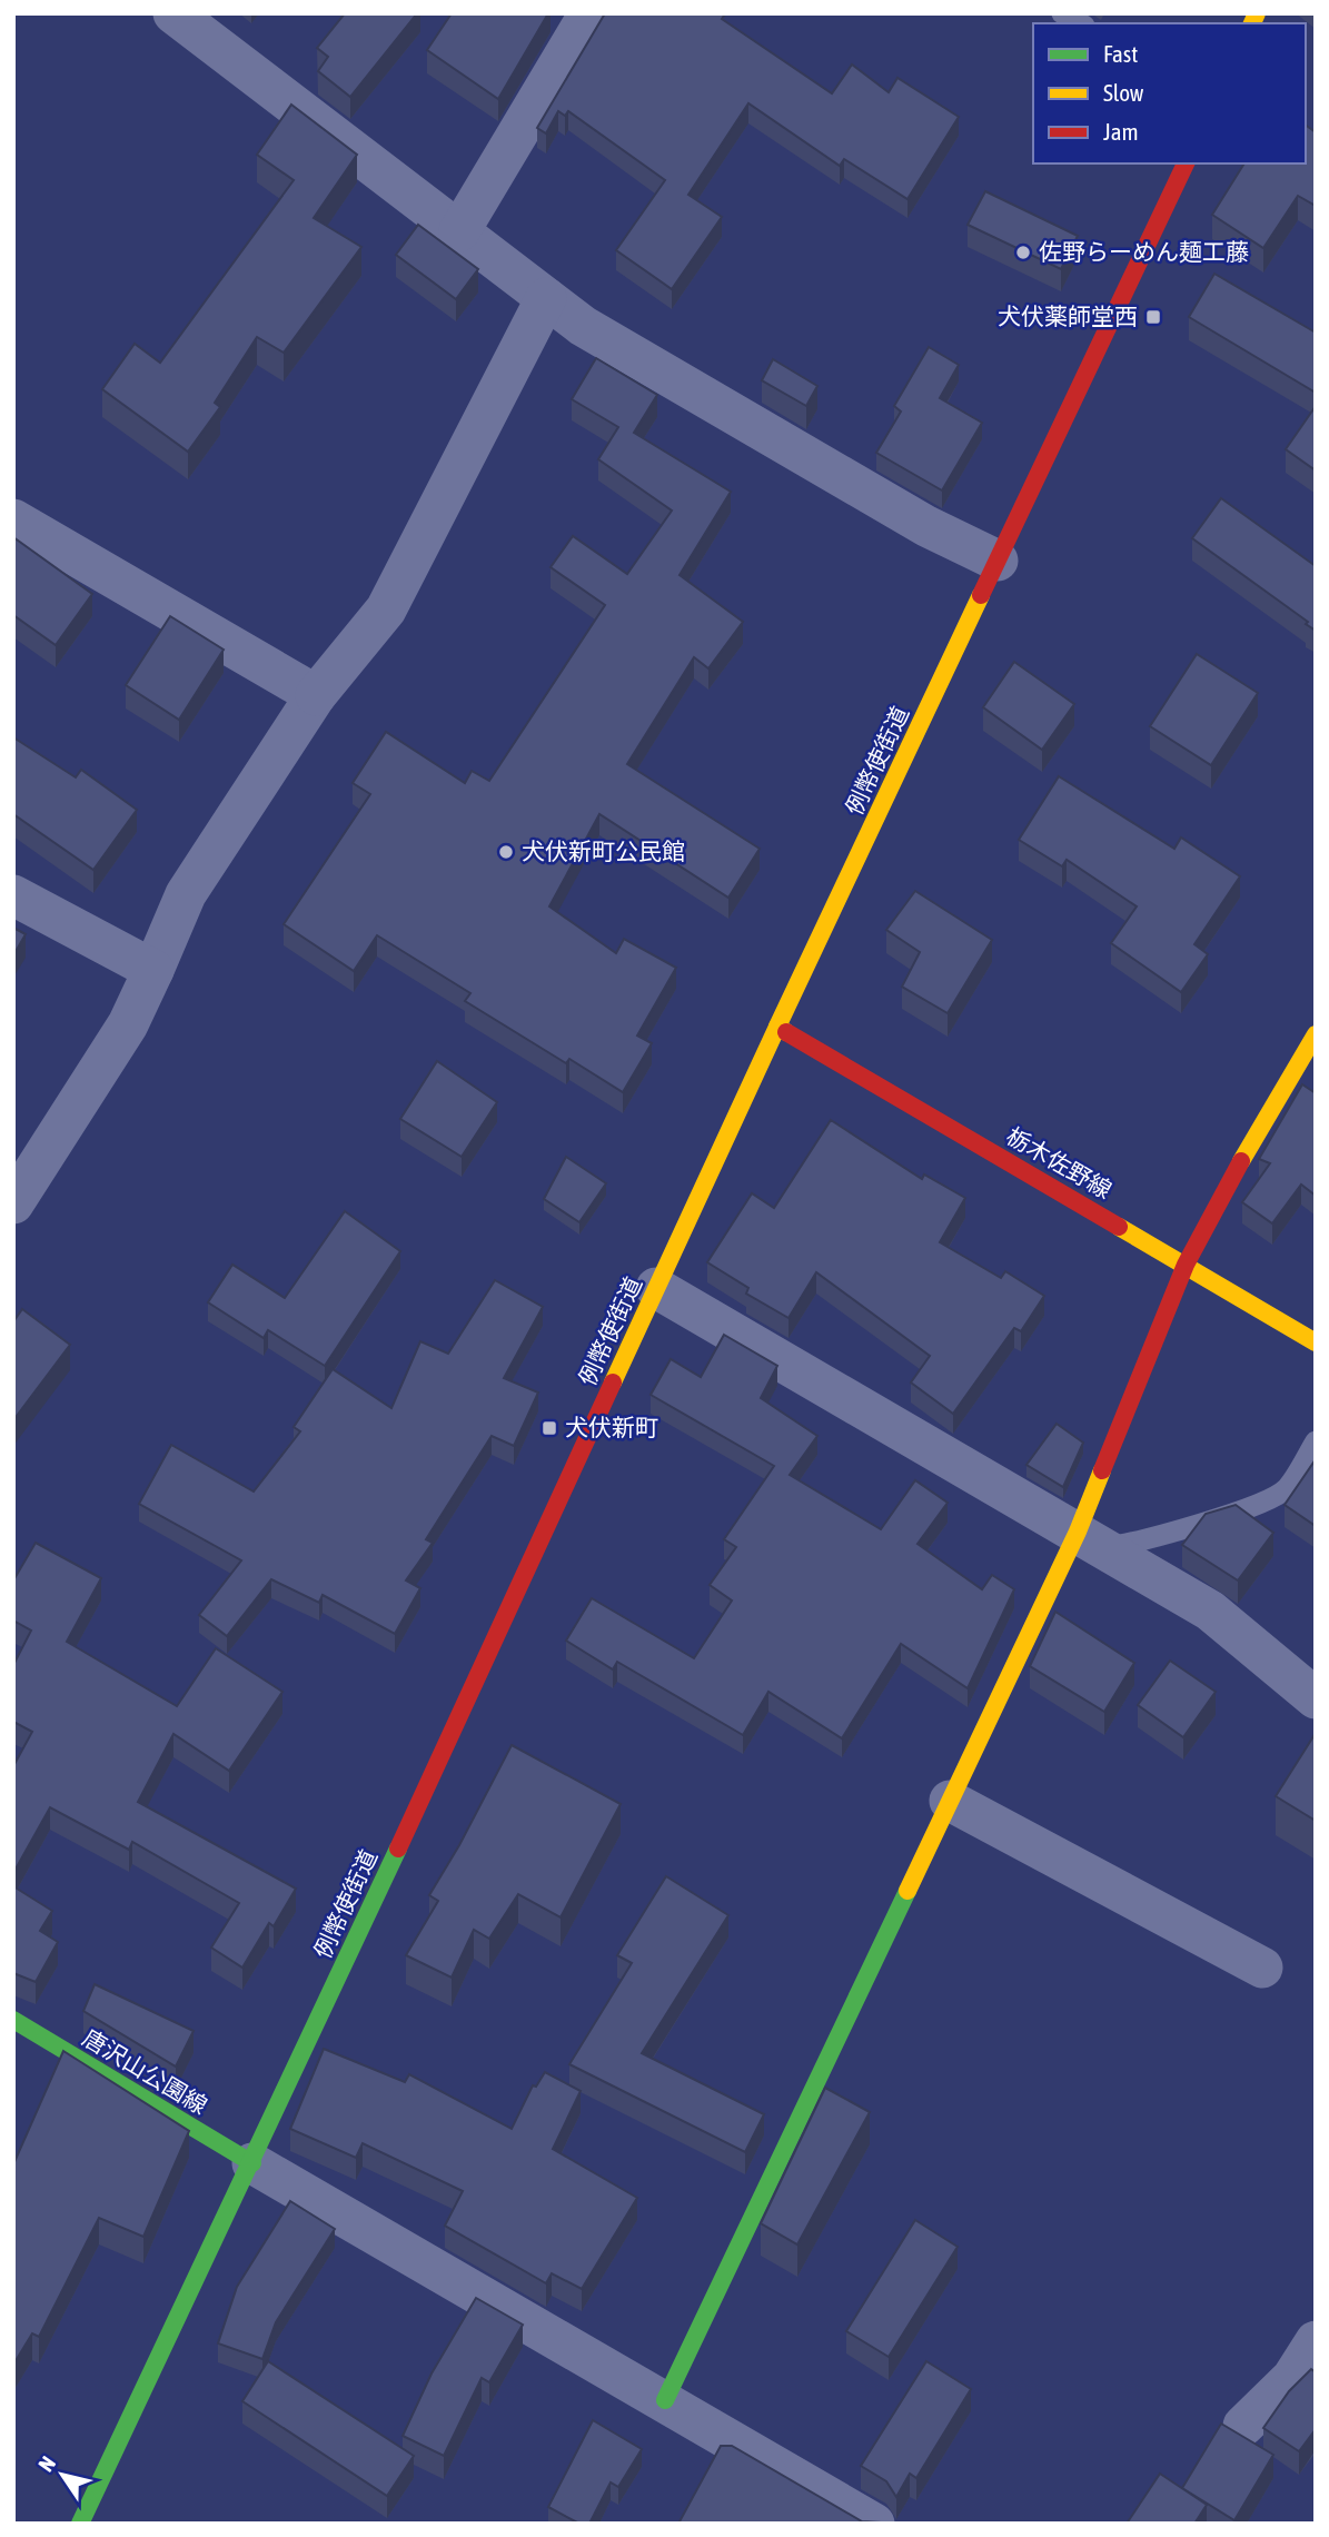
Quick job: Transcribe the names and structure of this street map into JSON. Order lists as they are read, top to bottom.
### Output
{
  "streets": {
    "main road": ["例幣使街道", "栃木佐野線", "唐沢山公園線"]
  },
  "crossings": [
    ["例幣使街道", "栃木佐野線"],
    ["例幣使街道", "唐沢山公園線"]
  ],
  "places": {
    "other": ["佐野らーめん麺工藤", "犬伏新町公民館"],
    "transit": ["犬伏薬師堂西", "犬伏新町"]
  },
  "legend": ["Fast", "Slow", "Jam"],
  "north": "top left"
}
